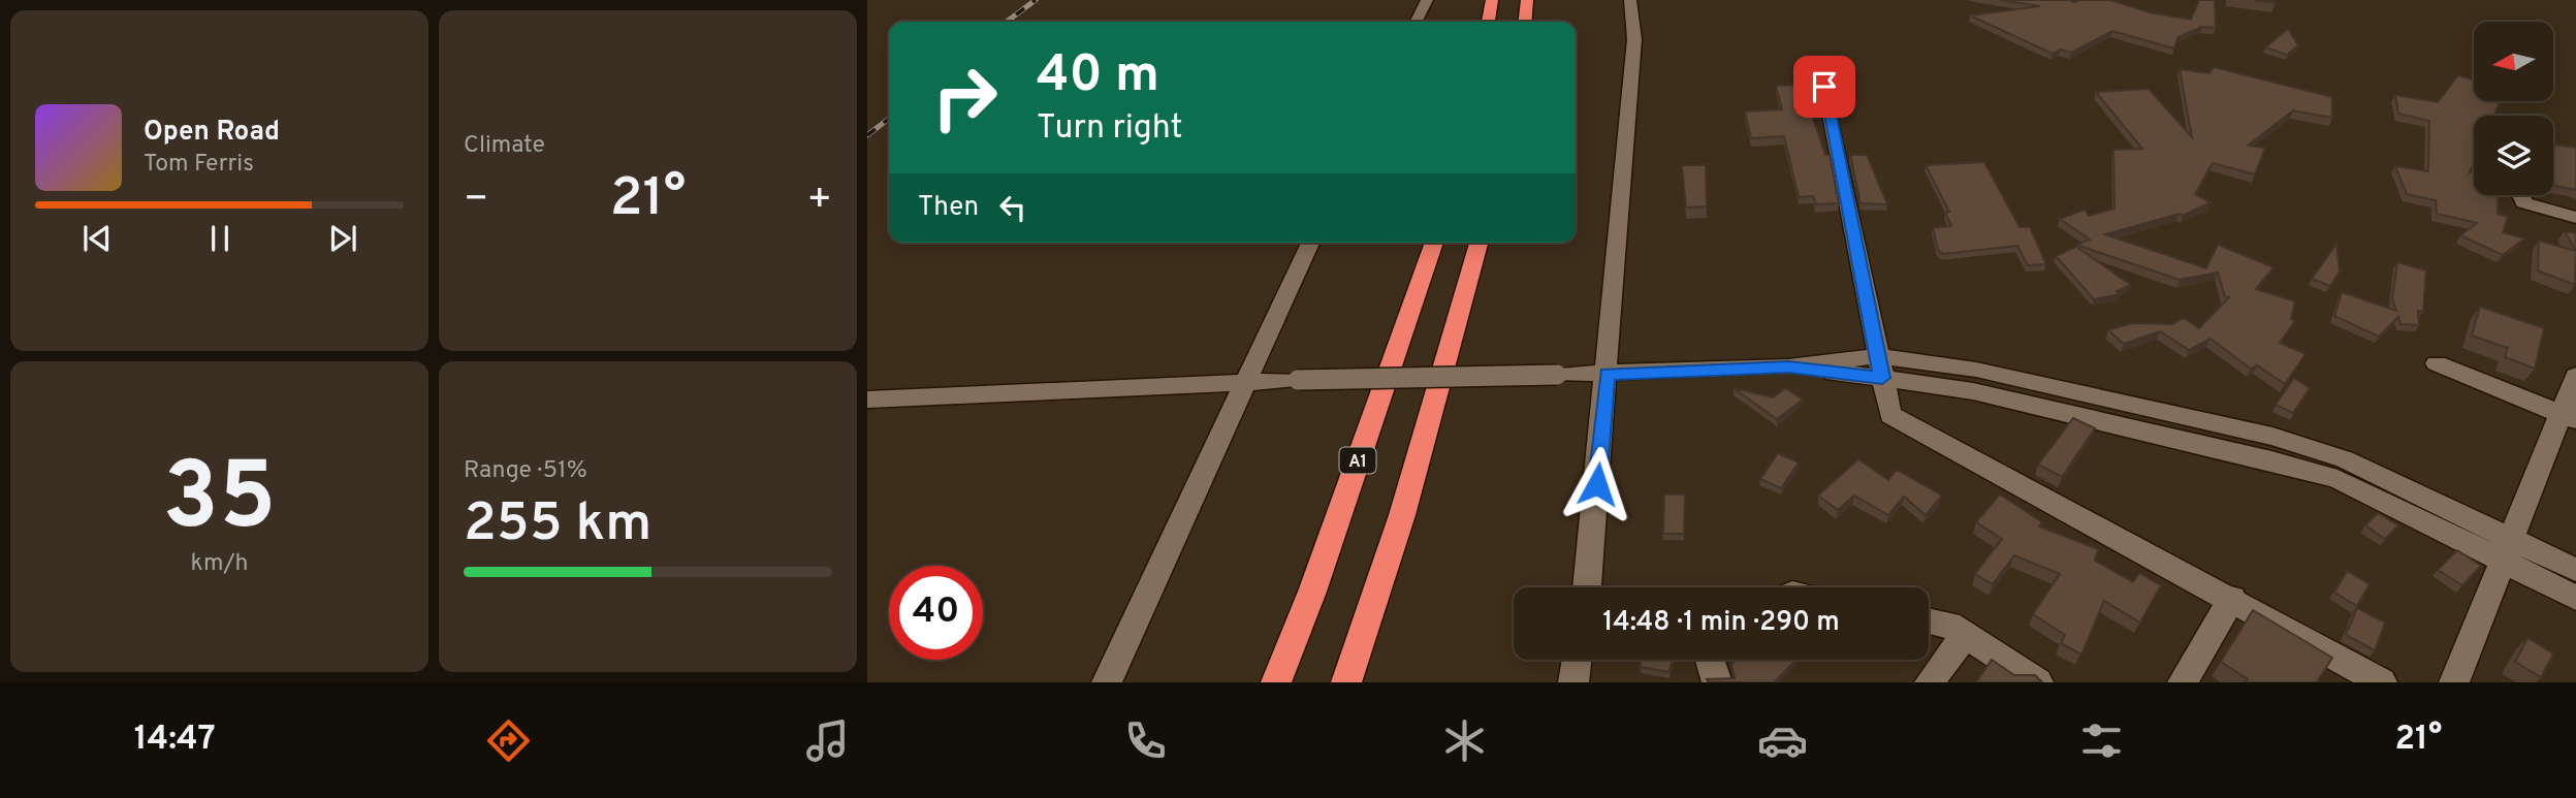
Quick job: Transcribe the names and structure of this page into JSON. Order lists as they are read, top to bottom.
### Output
{
  "streets": {
    "highway": ["A1"]
  },
  "north": "left",
  "page": {
    "tile": [
      "Climate",
      ["35", "km/h"],
      ["Range · 51%", "255 km"]
    ],
    "turn": ["40 m", "Turn right"],
    "song": ["Open Road", "Tom Ferris"],
    "heat": ["−", "21°", "+"],
    "then": "Then",
    "limit": "40",
    "trip": "14:48 · 1 min · 290 m",
    "tabs": ["14:47", "21°"]
  }
}
